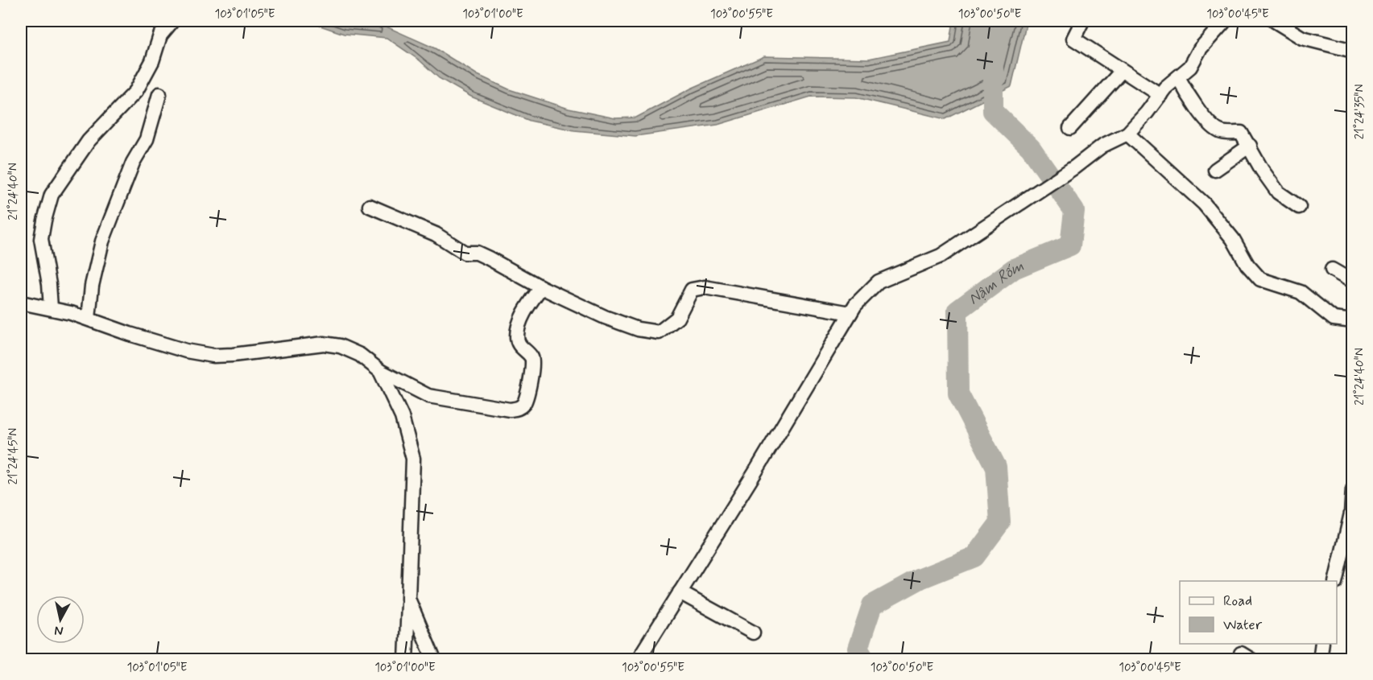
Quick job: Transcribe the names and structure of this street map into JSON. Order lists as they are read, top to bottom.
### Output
{
  "water": ["Nậm Rốm"],
  "legend": ["Road", "Water"],
  "north": "bottom",
  "coordinates": [
    "103°01'05\"E",
    "103°01'00\"E",
    "103°00'55\"E",
    "103°00'50\"E",
    "103°00'45\"E",
    "21°24'35\"N",
    "21°24'40\"N",
    "21°24'45\"N"
  ]
}
